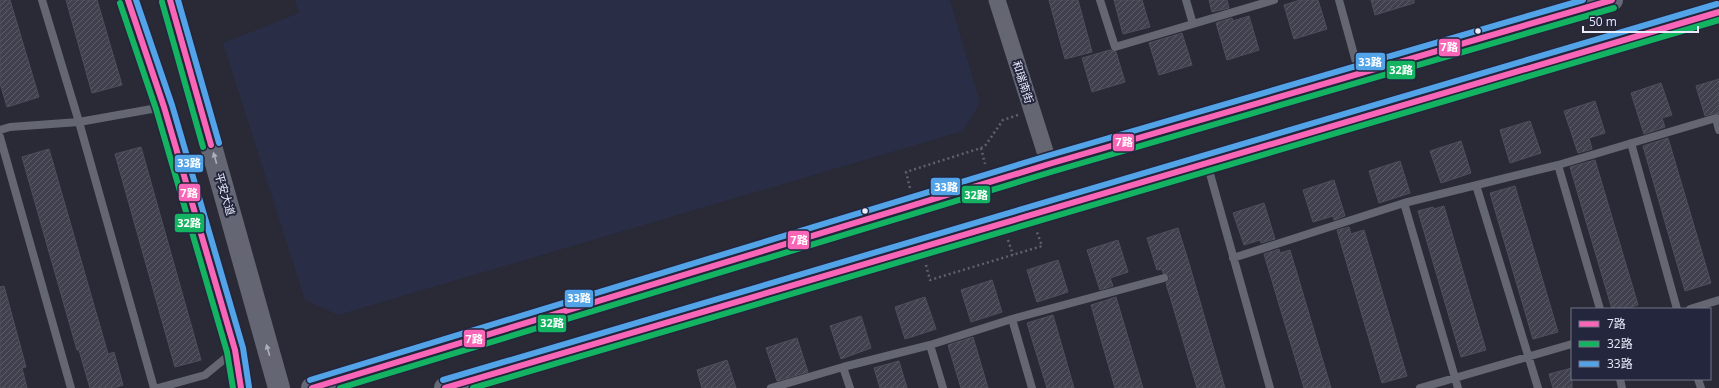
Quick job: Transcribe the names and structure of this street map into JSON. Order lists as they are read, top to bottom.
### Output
{
  "streets": {
    "main road": ["平安大道"],
    "street": ["和瑞南街"]
  },
  "lines": ["transit line 7路", "transit line 33路", "transit line 32路"],
  "legend": ["7路", "32路", "33路"],
  "scale_bar": "50 m"
}
